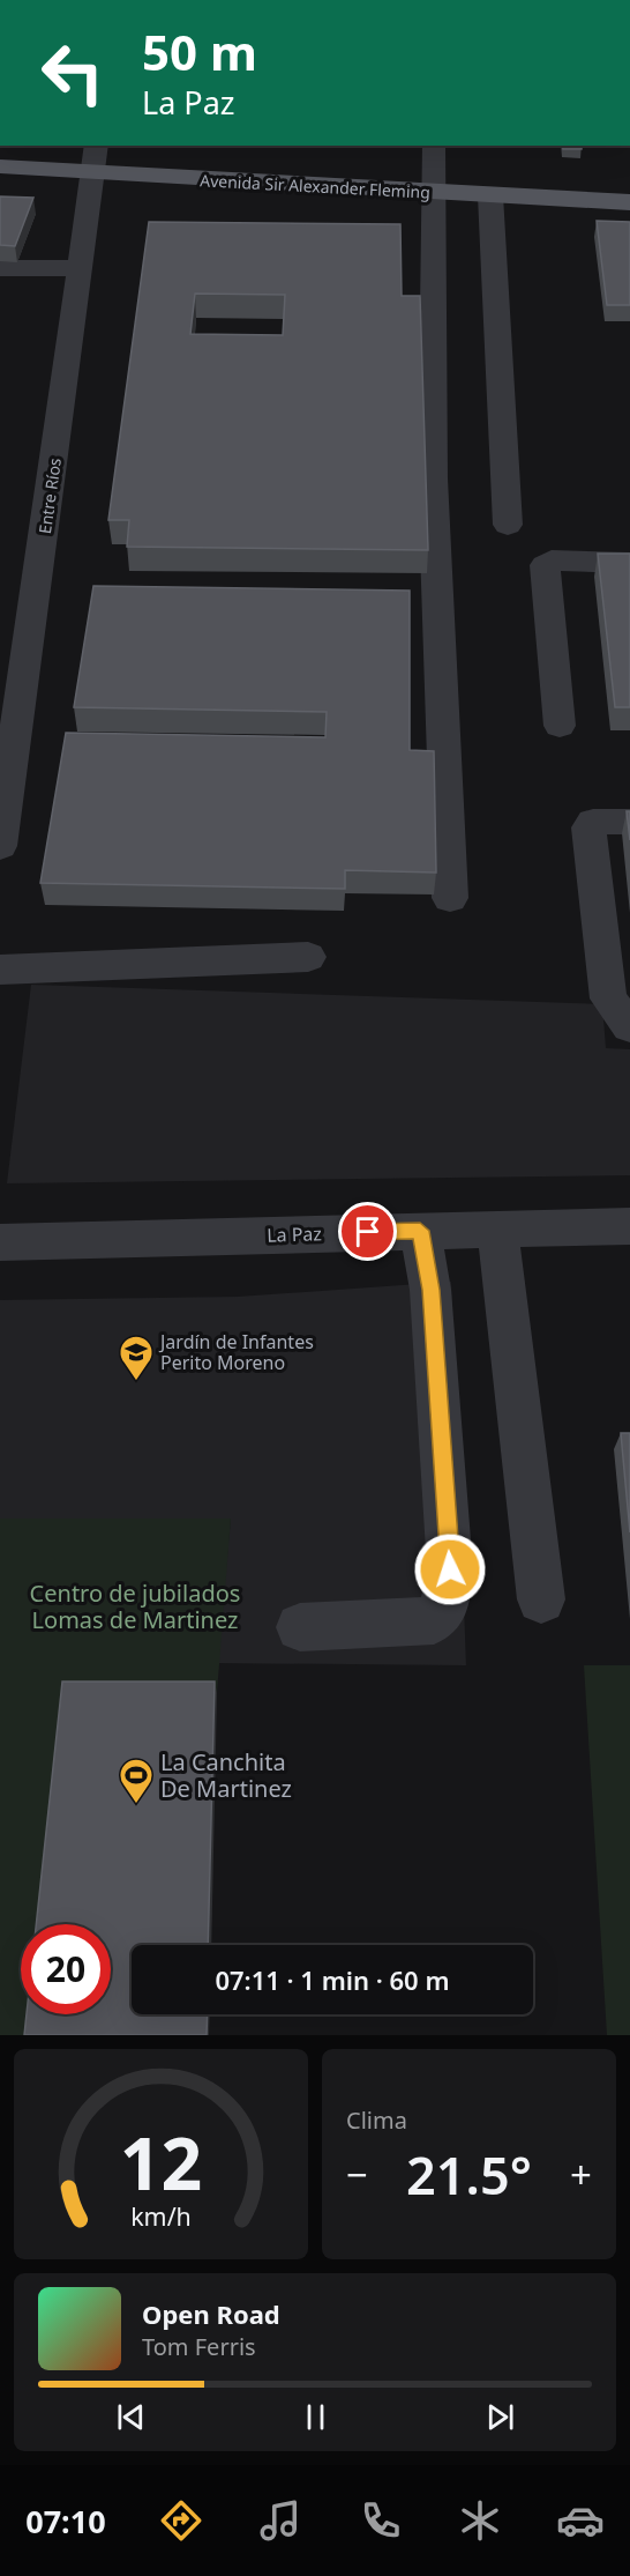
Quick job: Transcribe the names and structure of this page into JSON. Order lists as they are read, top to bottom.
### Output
{
  "streets": {
    "main road": ["Avenida Sir Alexander Fleming"],
    "street": ["Entre Ríos", "La Paz"]
  },
  "crossings": [
    ["Avenida Sir Alexander Fleming", "Entre Ríos"]
  ],
  "parks": ["Centro de jubilados Lomas de Martinez"],
  "places": {
    "school or university": ["Jardín de Infantes Perito Moreno"],
    "sports": ["La Canchita De Martinez"]
  },
  "page": {
    "turn": ["50 m", "La Paz"],
    "limit": "20",
    "trip": "07:11 · 1 min · 60 m",
    "tile": "Clima",
    "heat": ["−", "21.5°", "+"],
    "song": ["Open Road", "Tom Ferris"],
    "tabs": "07:10",
    "gauge": ["12", "km/h"]
  }
}
